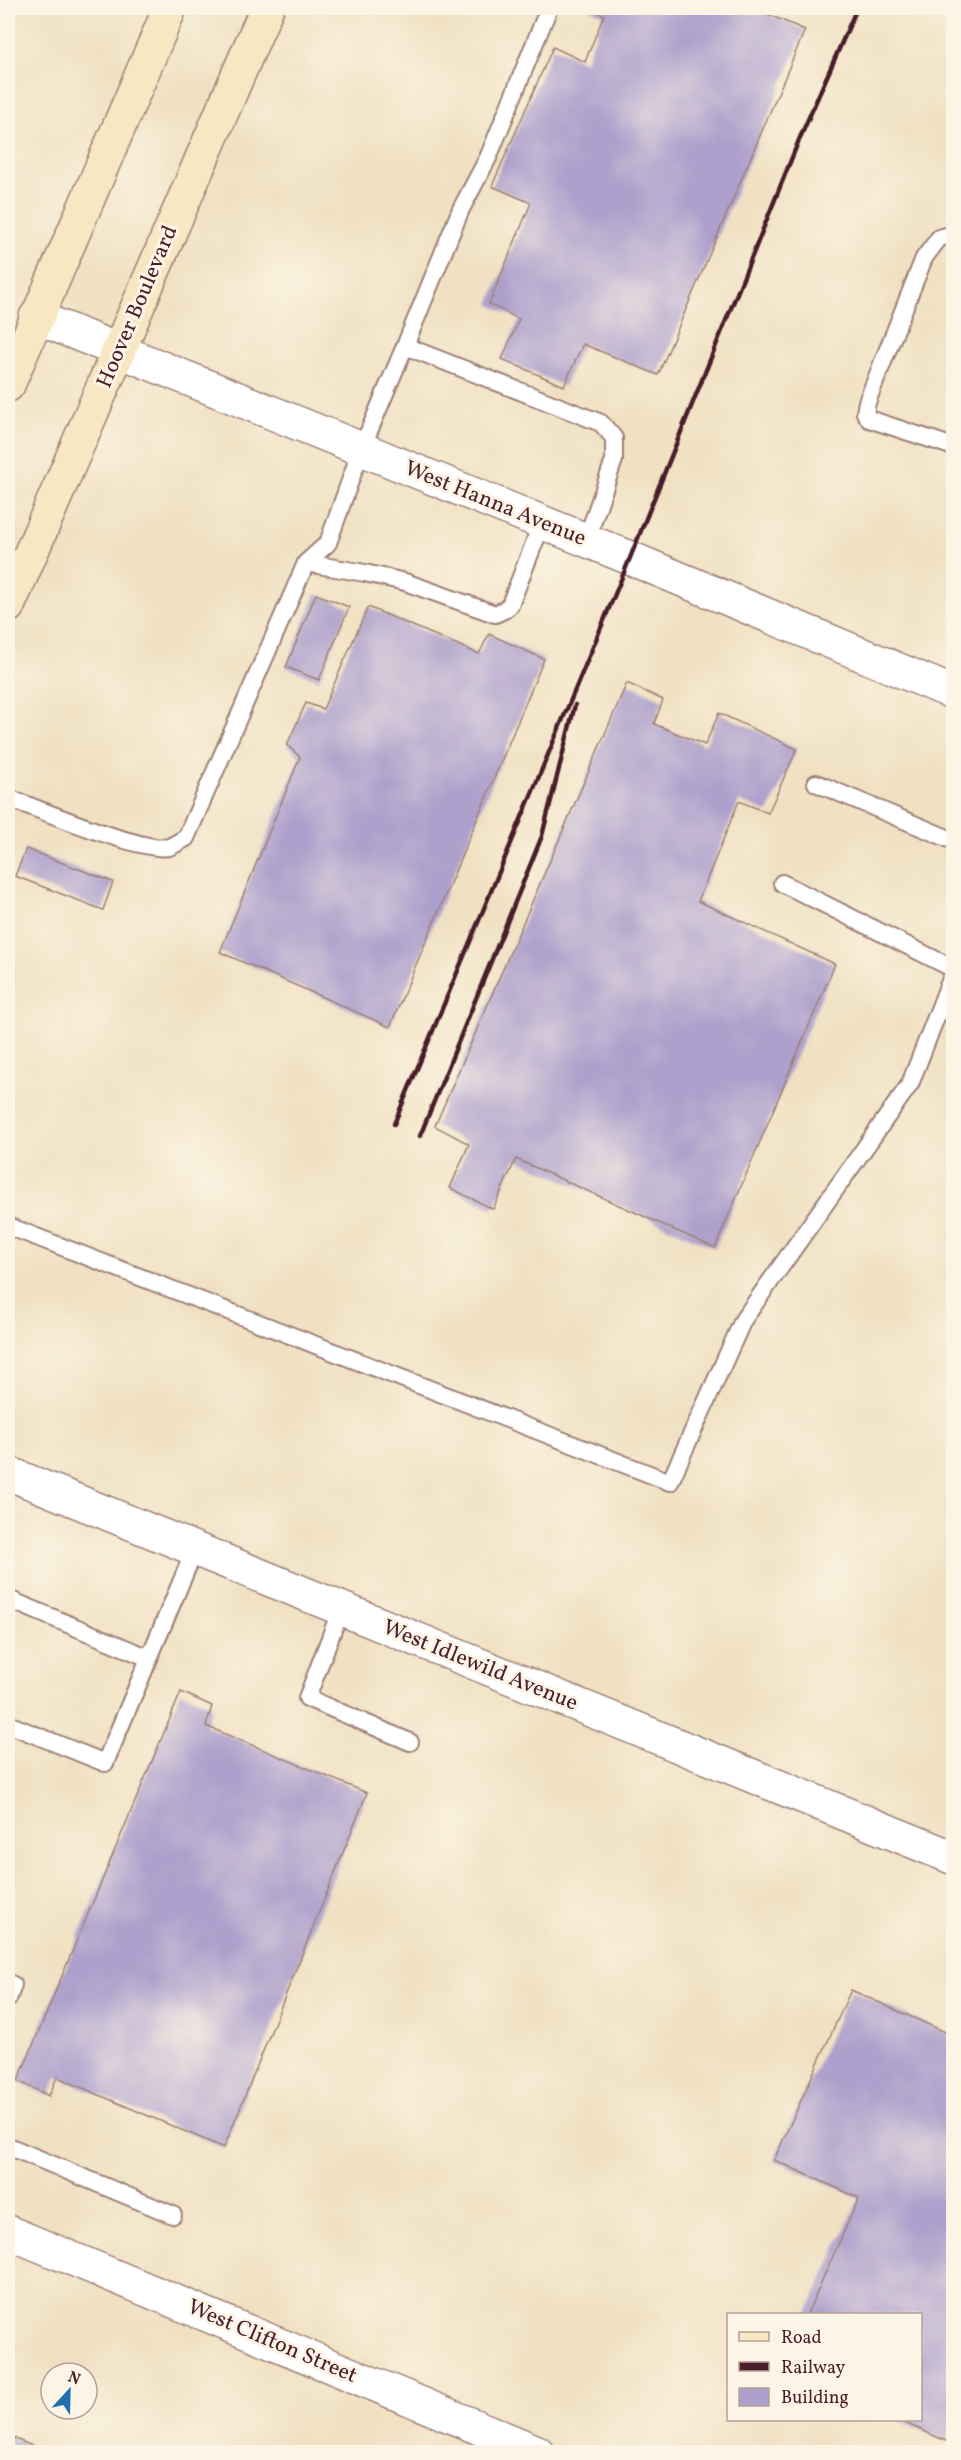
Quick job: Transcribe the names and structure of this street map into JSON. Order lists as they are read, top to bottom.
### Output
{
  "streets": {
    "main road": ["Hoover Boulevard"],
    "street": ["West Hanna Avenue", "West Idlewild Avenue", "West Clifton Street"]
  },
  "crossings": [
    ["Hoover Boulevard", "West Hanna Avenue"]
  ],
  "legend": ["Road", "Railway", "Building"],
  "north": "top"
}
